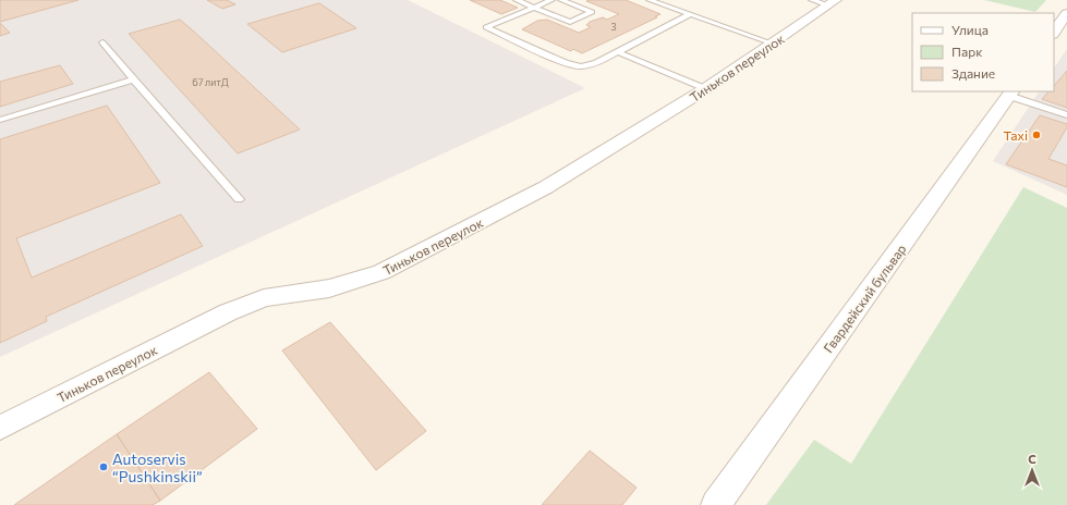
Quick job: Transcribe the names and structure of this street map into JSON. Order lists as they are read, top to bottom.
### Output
{
  "streets": {
    "street": ["Тиньков переулок", "Гвардейский бульвар"]
  },
  "places": ["Taxi", "Autoservis “Pushkinskii”"],
  "house_numbers": ["3", "67 литД"],
  "legend": ["Улица", "Парк", "Здание"],
  "north": "top"
}
